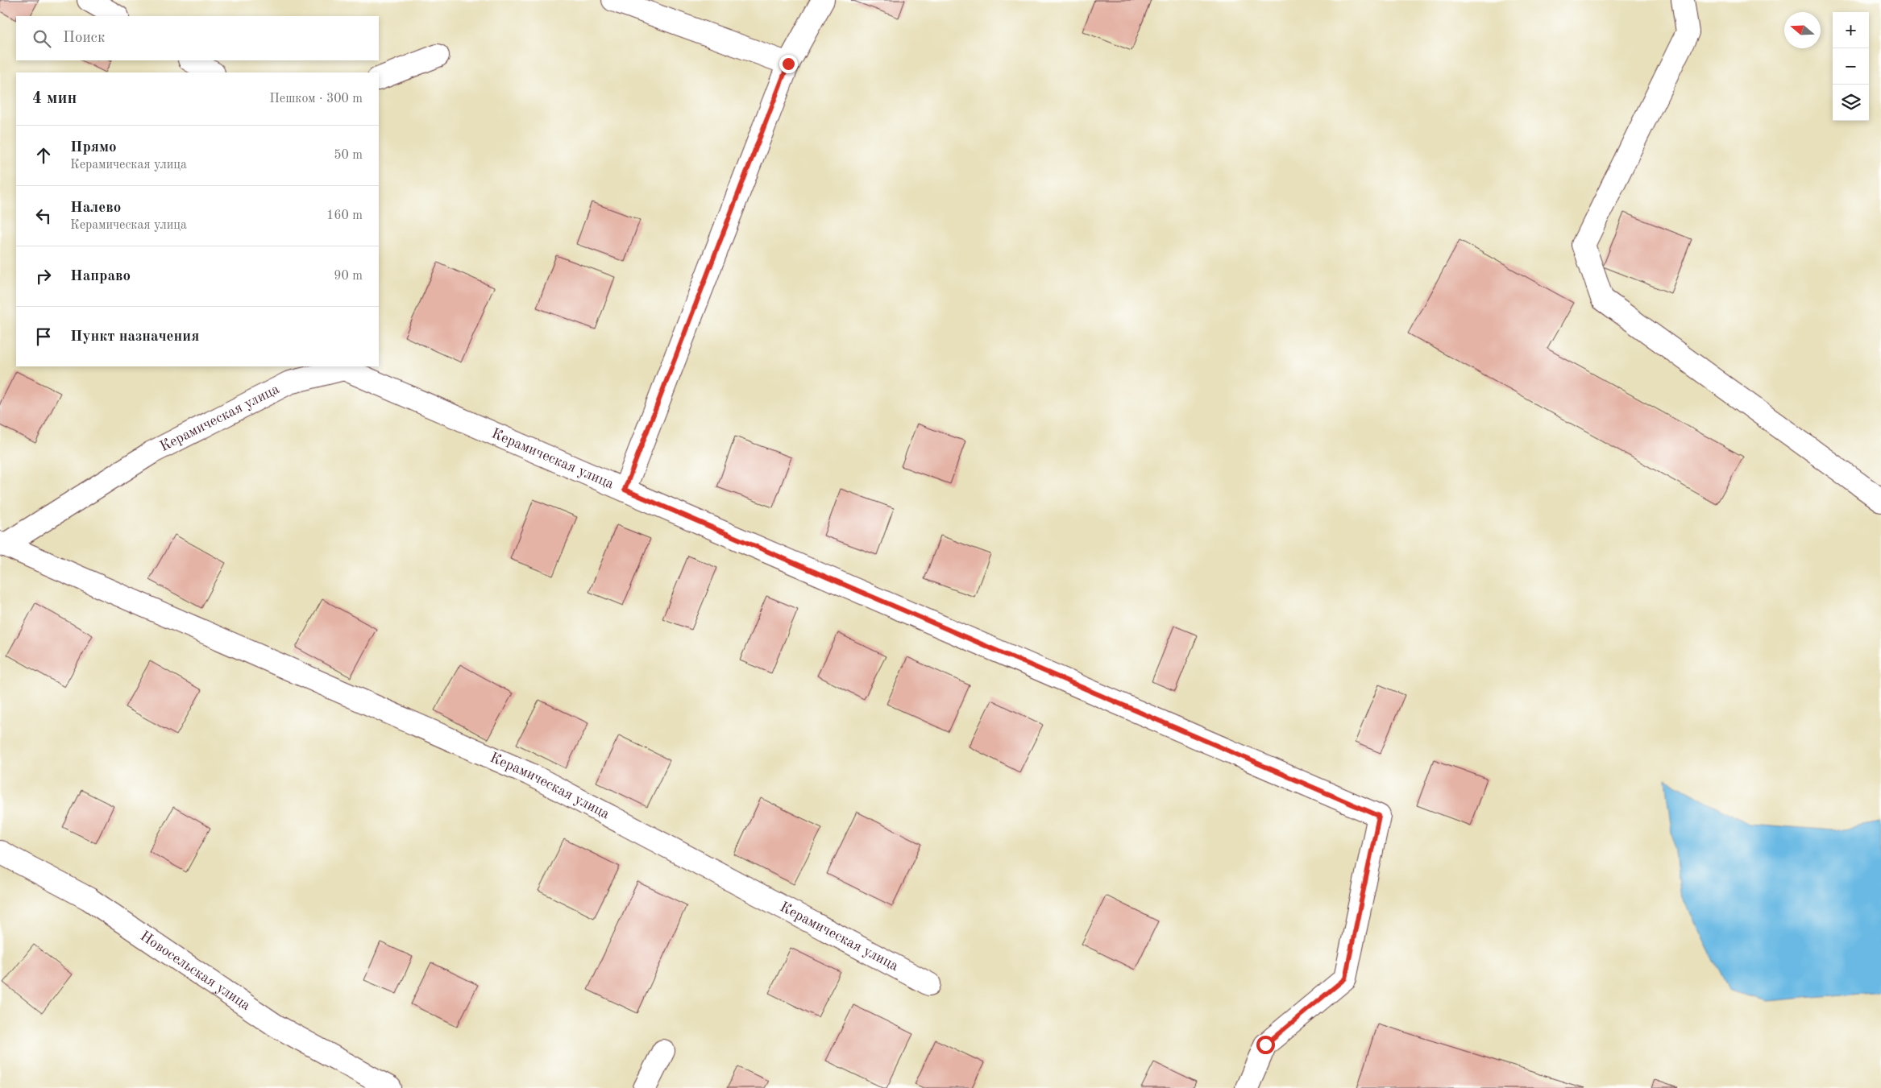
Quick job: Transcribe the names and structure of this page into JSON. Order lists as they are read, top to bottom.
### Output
{
  "streets": {
    "street": ["Керамическая улица", "Новосельская улица"]
  },
  "north": "left",
  "page": {
    "map_buttons": ["+", "−"],
    "search": "Поиск",
    "heading": ["4 мин", "Пешком · 300 m"],
    "list": [
      ["Прямо", "Керамическая улица", "50 m"],
      ["Налево", "Керамическая улица", "160 m"],
      ["Направо", "90 m"],
      "Пункт назначения"
    ]
  }
}
